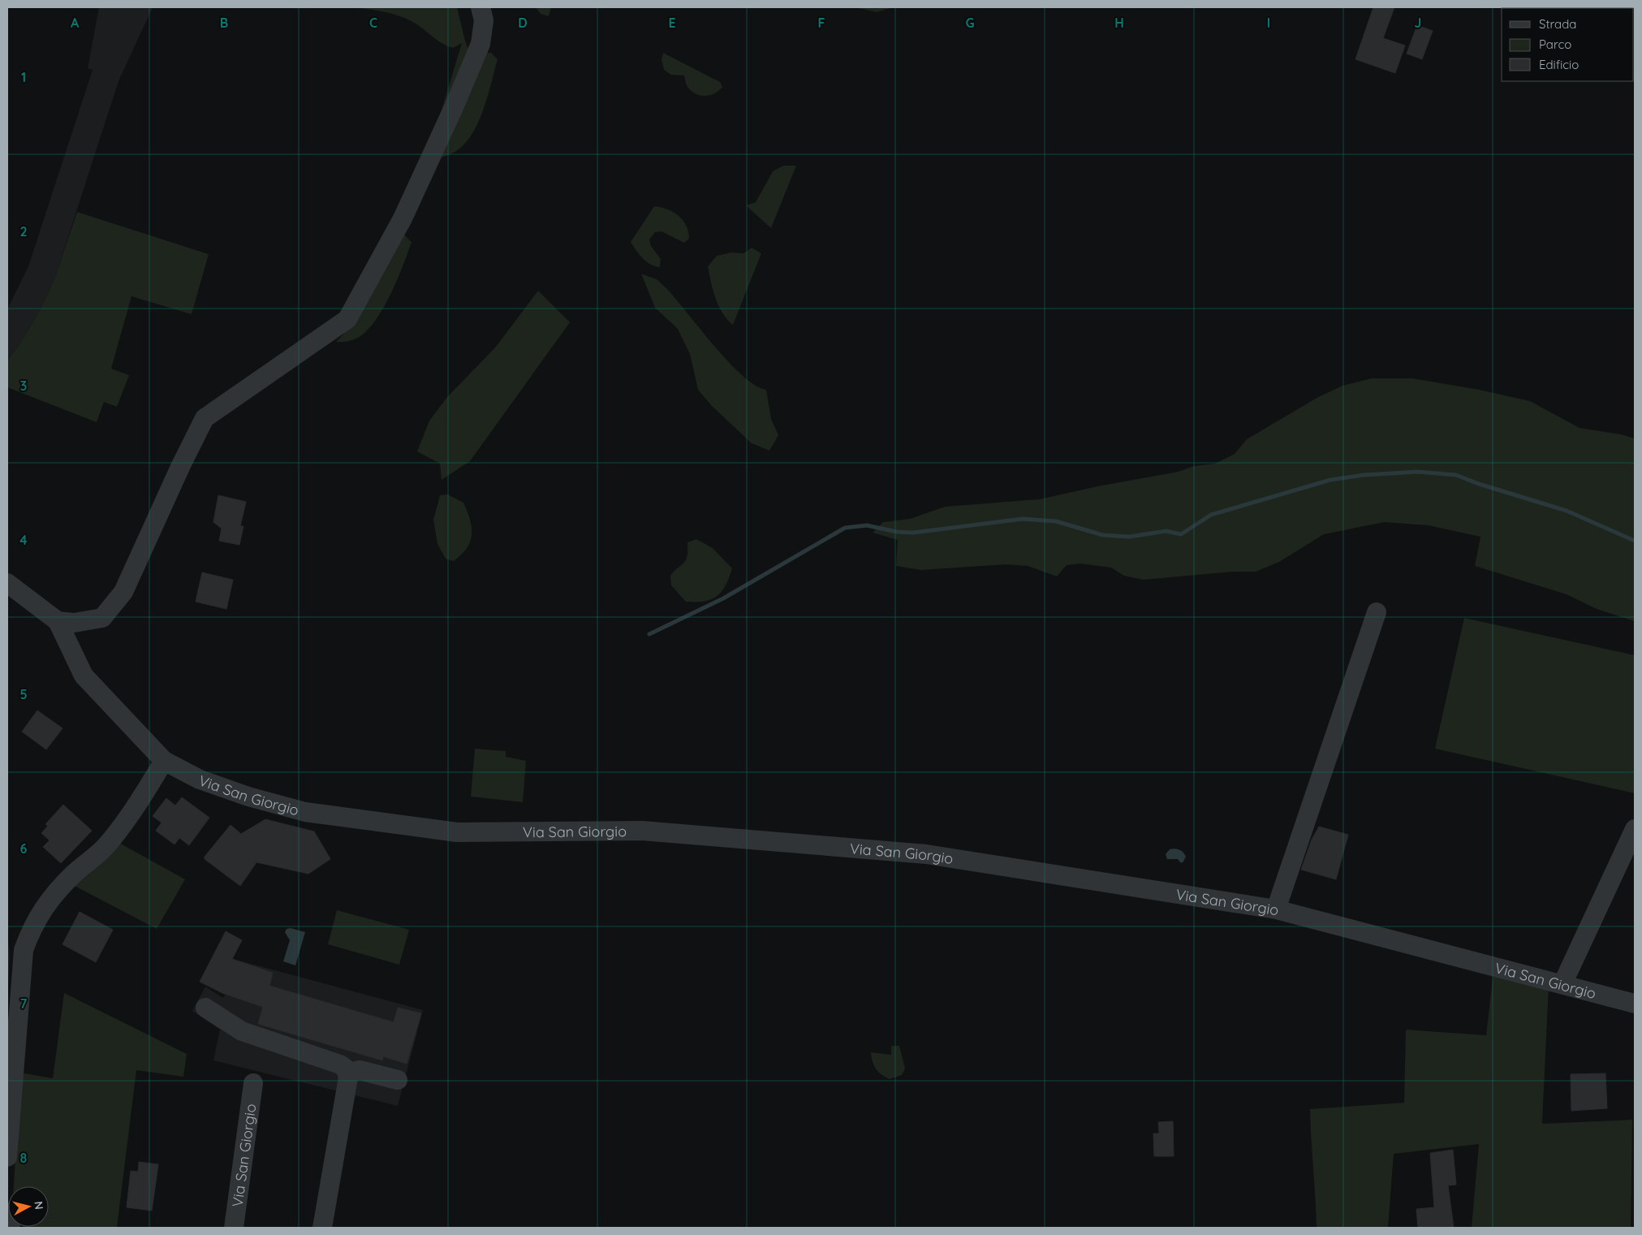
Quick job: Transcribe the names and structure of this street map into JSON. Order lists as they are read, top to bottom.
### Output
{
  "streets": {
    "street": ["Via San Giorgio"]
  },
  "legend": ["Strada", "Parco", "Edificio"],
  "north": "right",
  "grid": {
    "columns": [
      "A",
      "B",
      "C",
      "D",
      "E",
      "F",
      "G",
      "H",
      "I",
      "J"
    ],
    "rows": [
      "1",
      "2",
      "3",
      "4",
      "5",
      "6",
      "7",
      "8"
    ]
  }
}
